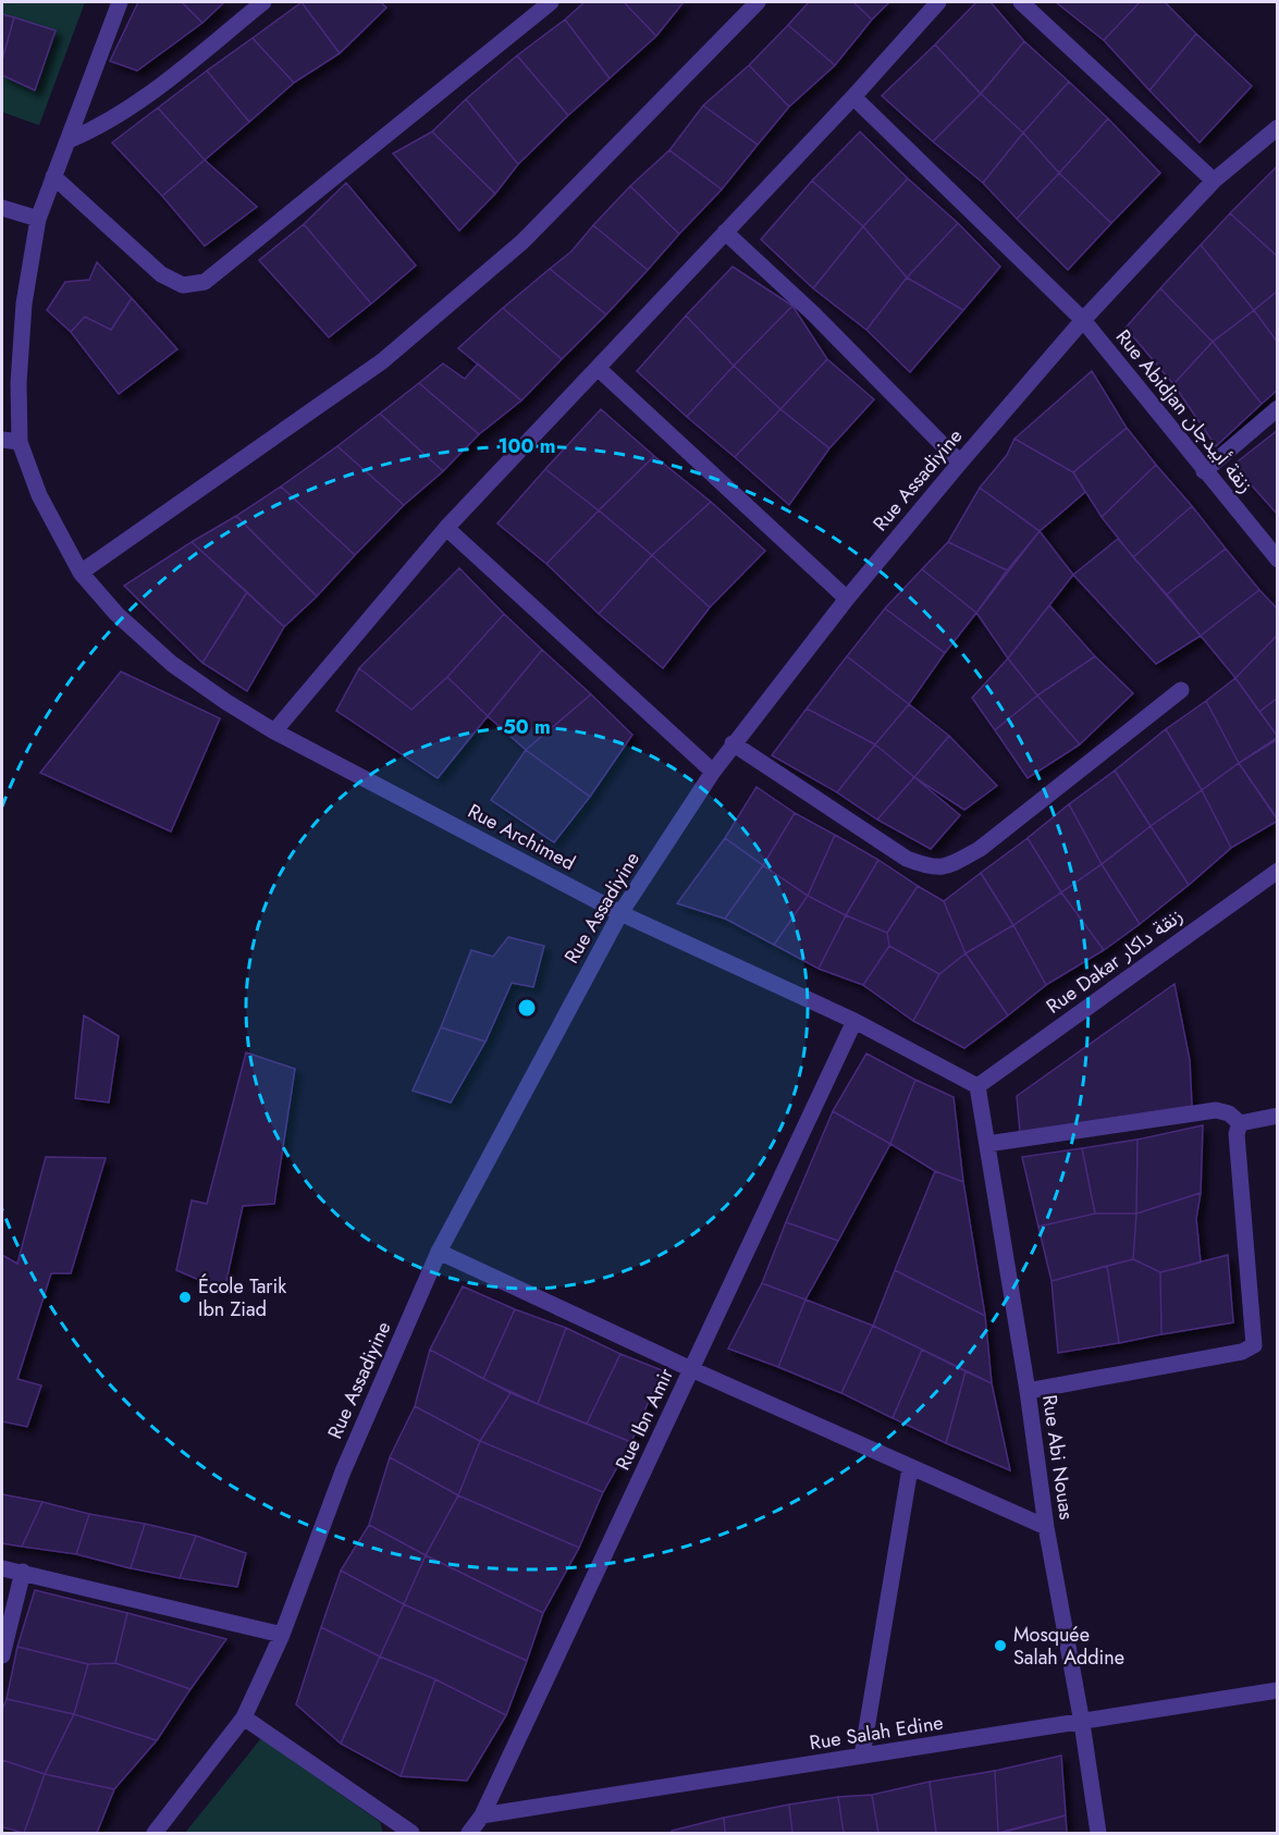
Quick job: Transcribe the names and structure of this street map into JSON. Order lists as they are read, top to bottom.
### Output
{
  "streets": {
    "street": [
      "Rue Abidjan زنقة أبيدجان",
      "Rue Assadiyine",
      "Rue Archimed",
      "Rue Dakar زنقة داكار",
      "Rue Ibn Amir",
      "Rue Abi Nouas",
      "Rue Salah Edine"
    ]
  },
  "crossings": [
    ["Rue Abidjan زنقة أبيدجان", "Rue Assadiyine"],
    ["Rue Assadiyine", "Rue Archimed"],
    ["Rue Archimed", "Rue Dakar زنقة داكار"],
    ["Rue Archimed", "Rue Ibn Amir"],
    ["Rue Archimed", "Rue Abi Nouas"],
    ["Rue Dakar زنقة داكار", "Rue Abi Nouas"],
    ["Rue Ibn Amir", "Rue Salah Edine"],
    ["Rue Abi Nouas", "Rue Salah Edine"]
  ],
  "places": ["École Tarik Ibn Ziad", "Mosquée Salah Addine"],
  "rings": ["100 m", "50 m"]
}
